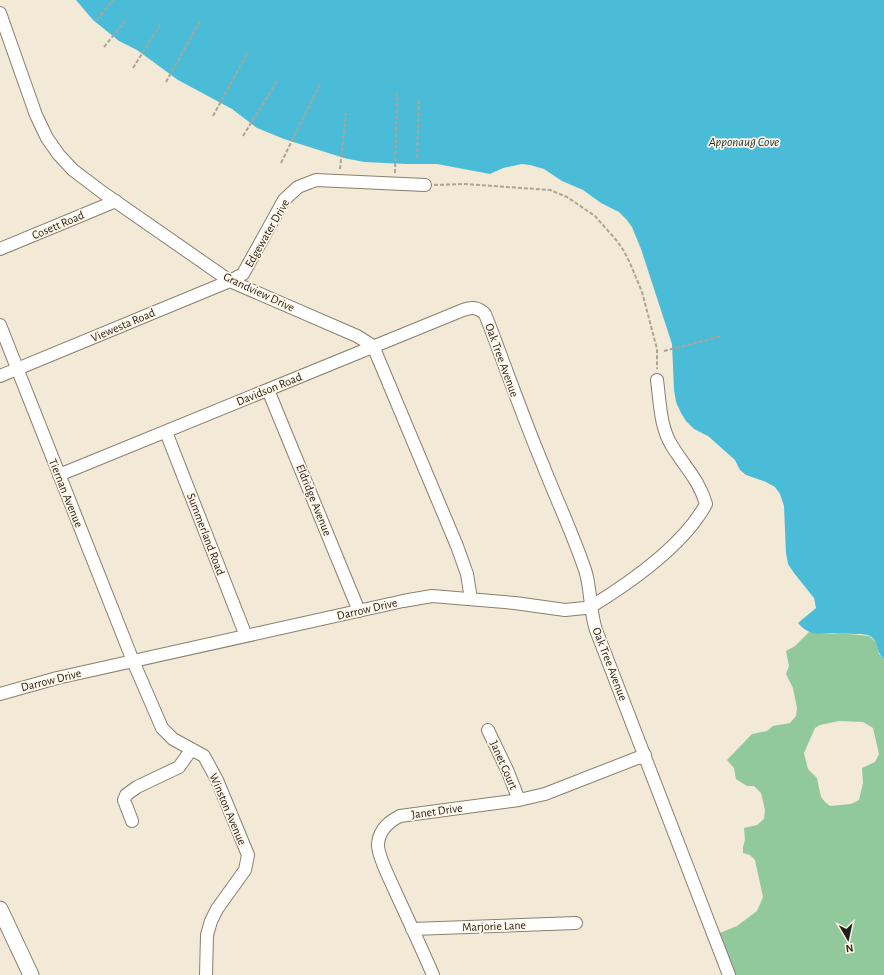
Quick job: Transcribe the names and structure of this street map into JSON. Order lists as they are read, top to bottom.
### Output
{
  "streets": {
    "street": [
      "Cosett Road",
      "Edgewater Drive",
      "Grandview Drive",
      "Viewesta Road",
      "Oak Tree Avenue",
      "Davidson Road",
      "Tiernan Avenue",
      "Eldridge Avenue",
      "Summerland Road",
      "Darrow Drive",
      "Janet Court",
      "Winston Avenue",
      "Janet Drive",
      "Marjorie Lane"
    ]
  },
  "crossings": [
    ["Cosett Road", "Grandview Drive"],
    ["Edgewater Drive", "Grandview Drive"],
    ["Edgewater Drive", "Viewesta Road"],
    ["Grandview Drive", "Viewesta Road"],
    ["Grandview Drive", "Davidson Road"],
    ["Viewesta Road", "Tiernan Avenue"],
    ["Oak Tree Avenue", "Davidson Road"],
    ["Oak Tree Avenue", "Darrow Drive"],
    ["Oak Tree Avenue", "Janet Drive"],
    ["Davidson Road", "Tiernan Avenue"],
    ["Davidson Road", "Eldridge Avenue"],
    ["Davidson Road", "Summerland Road"],
    ["Tiernan Avenue", "Darrow Drive"],
    ["Tiernan Avenue", "Winston Avenue"],
    ["Eldridge Avenue", "Darrow Drive"],
    ["Summerland Road", "Darrow Drive"],
    ["Darrow Drive", "Winston Avenue"],
    ["Janet Court", "Janet Drive"],
    ["Janet Drive", "Marjorie Lane"]
  ],
  "water": ["Apponaug Cove"],
  "north": "bottom"
}
